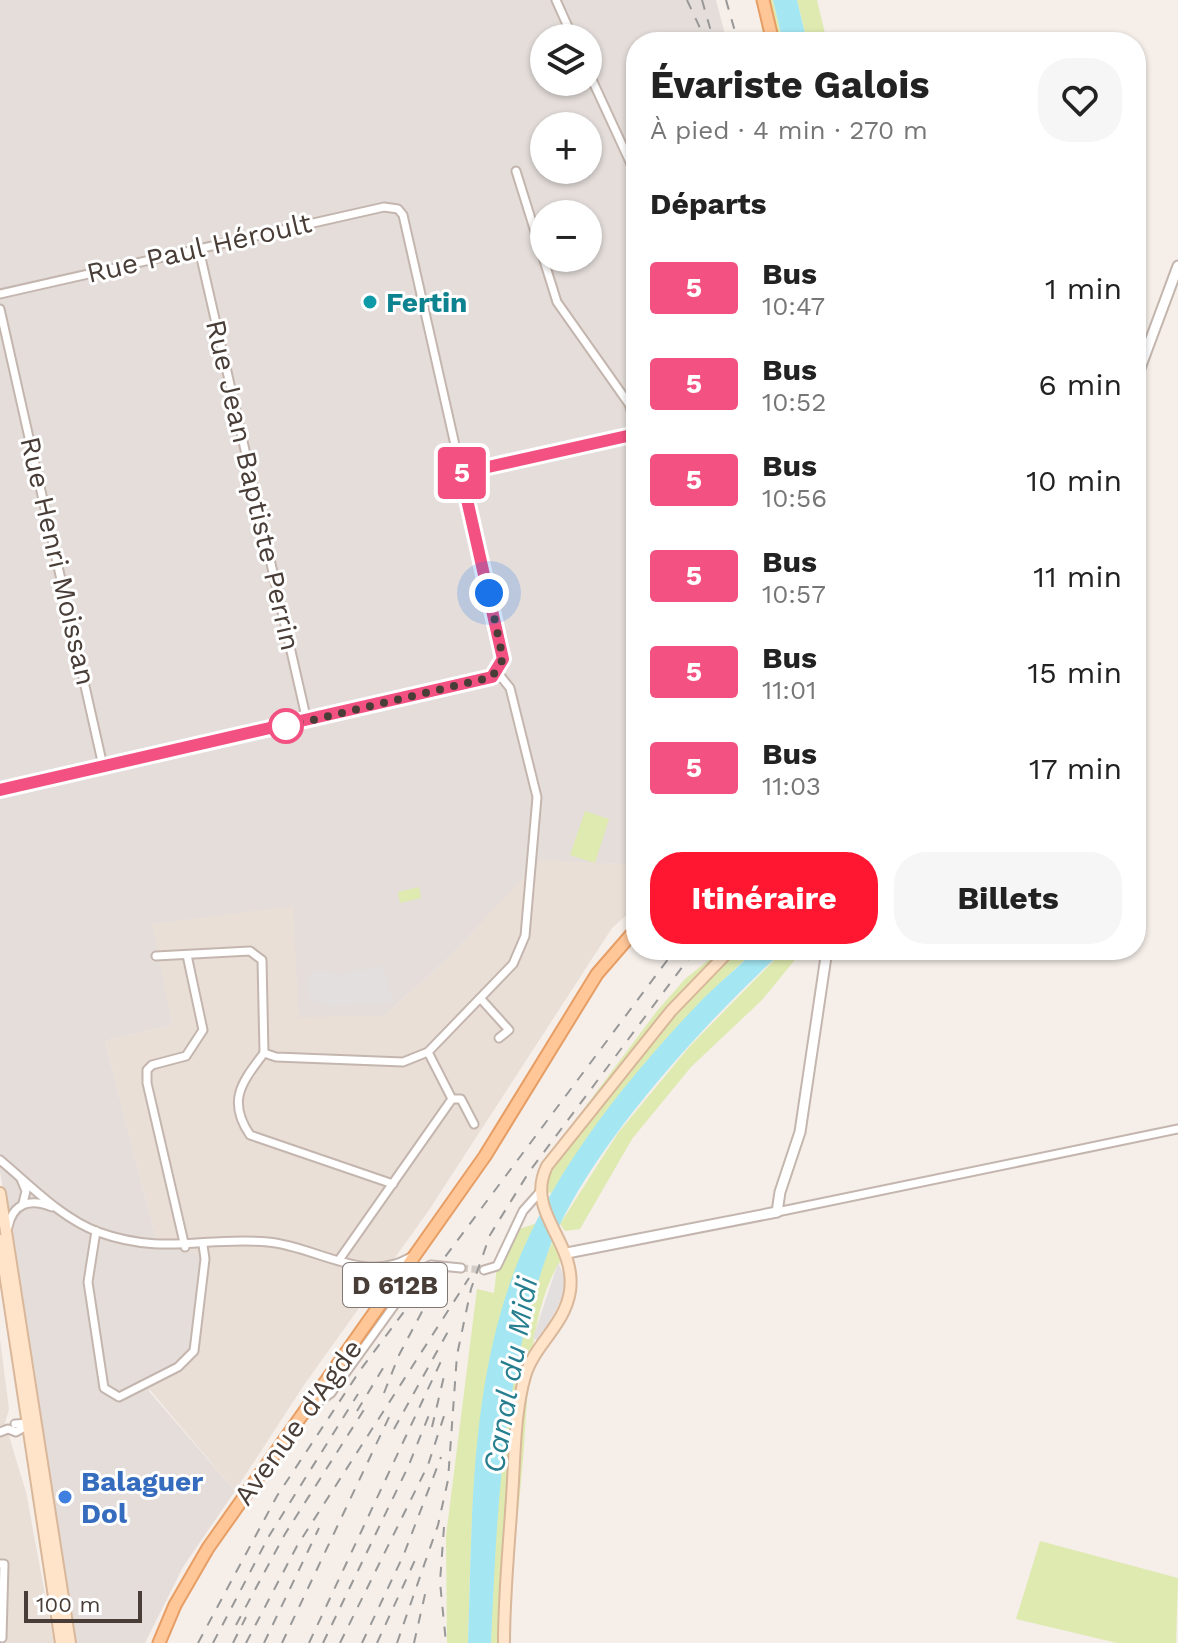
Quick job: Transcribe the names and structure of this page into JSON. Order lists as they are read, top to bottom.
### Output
{
  "streets": {
    "main road": ["D 612B", "Avenue d'Agde"],
    "street": ["Rue Paul Héroult", "Rue Jean Baptiste Perrin", "Rue Henri Moissan"]
  },
  "crossings": [
    ["Rue Paul Héroult", "Rue Jean Baptiste Perrin"]
  ],
  "water": ["Canal du Midi"],
  "places": ["Fertin", "Balaguer Dol"],
  "lines": ["bus line 5"],
  "scale_bar": "100 m",
  "page": {
    "on_map": "5",
    "map_buttons": ["+", "−"],
    "heading": [
      ["Évariste Galois", "À pied · 4 min · 270 m"],
      "Départs"
    ],
    "list": [
      {
        "mark": "5",
        "name": "Bus",
        "note": "10:47",
        "value": "1 min"
      },
      {
        "mark": "5",
        "name": "Bus",
        "note": "10:52",
        "value": "6 min"
      },
      {
        "mark": "5",
        "name": "Bus",
        "note": "10:56",
        "value": "10 min"
      },
      {
        "mark": "5",
        "name": "Bus",
        "note": "10:57",
        "value": "11 min"
      },
      {
        "mark": "5",
        "name": "Bus",
        "note": "11:01",
        "value": "15 min"
      },
      {
        "mark": "5",
        "name": "Bus",
        "note": "11:03",
        "value": "17 min"
      }
    ],
    "buttons": ["Itinéraire", "Billets"],
    "scale": "100 m"
  }
}
